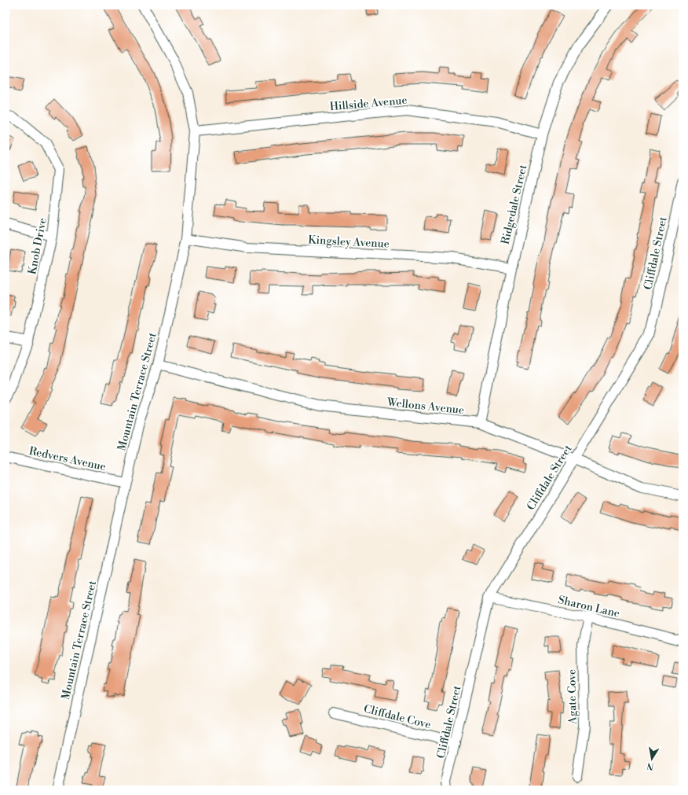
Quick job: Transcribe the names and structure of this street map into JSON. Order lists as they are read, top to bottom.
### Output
{
  "streets": {
    "street": [
      "Hillside Avenue",
      "Ridgedale Street",
      "Kingsley Avenue",
      "Knob Drive",
      "Cliffdale Street",
      "Mountain Terrace Street",
      "Wellons Avenue",
      "Redvers Avenue",
      "Sharon Lane",
      "Agate Cove",
      "Cliffdale Cove"
    ]
  },
  "crossings": [
    ["Hillside Avenue", "Ridgedale Street"],
    ["Hillside Avenue", "Mountain Terrace Street"],
    ["Ridgedale Street", "Kingsley Avenue"],
    ["Ridgedale Street", "Wellons Avenue"],
    ["Kingsley Avenue", "Mountain Terrace Street"],
    ["Cliffdale Street", "Wellons Avenue"],
    ["Cliffdale Street", "Sharon Lane"],
    ["Cliffdale Street", "Cliffdale Cove"],
    ["Mountain Terrace Street", "Wellons Avenue"],
    ["Mountain Terrace Street", "Redvers Avenue"],
    ["Sharon Lane", "Agate Cove"]
  ],
  "north": "bottom"
}
